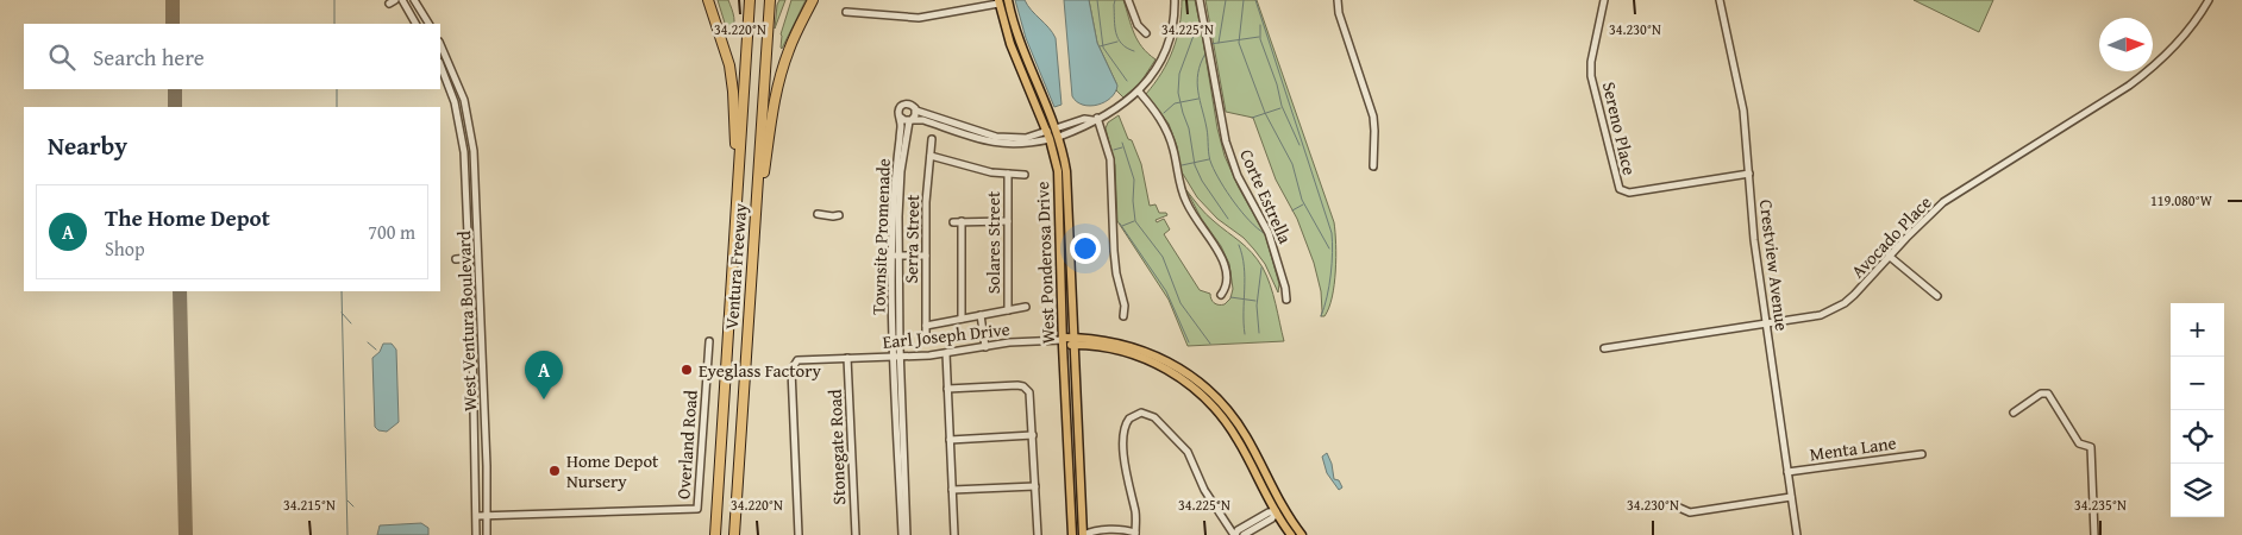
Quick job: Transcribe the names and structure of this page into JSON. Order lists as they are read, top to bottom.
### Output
{
  "streets": {
    "highway": ["Ventura Freeway"],
    "main road": ["West Ponderosa Drive", "Earl Joseph Drive"],
    "street": [
      "Sereno Place",
      "Corte Estrella",
      "Townsite Promenade",
      "Avocado Place",
      "Serra Street",
      "Solares Street",
      "Crestview Avenue",
      "West Ventura Boulevard",
      "Overland Road",
      "Stonegate Road",
      "Menta Lane"
    ]
  },
  "crossings": [
    ["Sereno Place", "Crestview Avenue"],
    ["Townsite Promenade", "Earl Joseph Drive"],
    ["Avocado Place", "Crestview Avenue"],
    ["West Ponderosa Drive", "Earl Joseph Drive"],
    ["Crestview Avenue", "Menta Lane"],
    ["West Ventura Boulevard", "Overland Road"],
    ["Earl Joseph Drive", "Stonegate Road"]
  ],
  "places": ["Eyeglass Factory", "Home Depot Nursery"],
  "north": "right",
  "page": {
    "search": "Search here",
    "heading": "Nearby",
    "list": [
      {
        "mark": "A",
        "name": "The Home Depot",
        "note": "Shop",
        "value": "700 m"
      }
    ],
    "map_buttons": ["+", "−"],
    "pins": "A"
  },
  "coordinates": [
    "34.220°N",
    "34.225°N",
    "34.230°N",
    "119.080°W",
    "34.215°N",
    "34.235°N"
  ]
}
